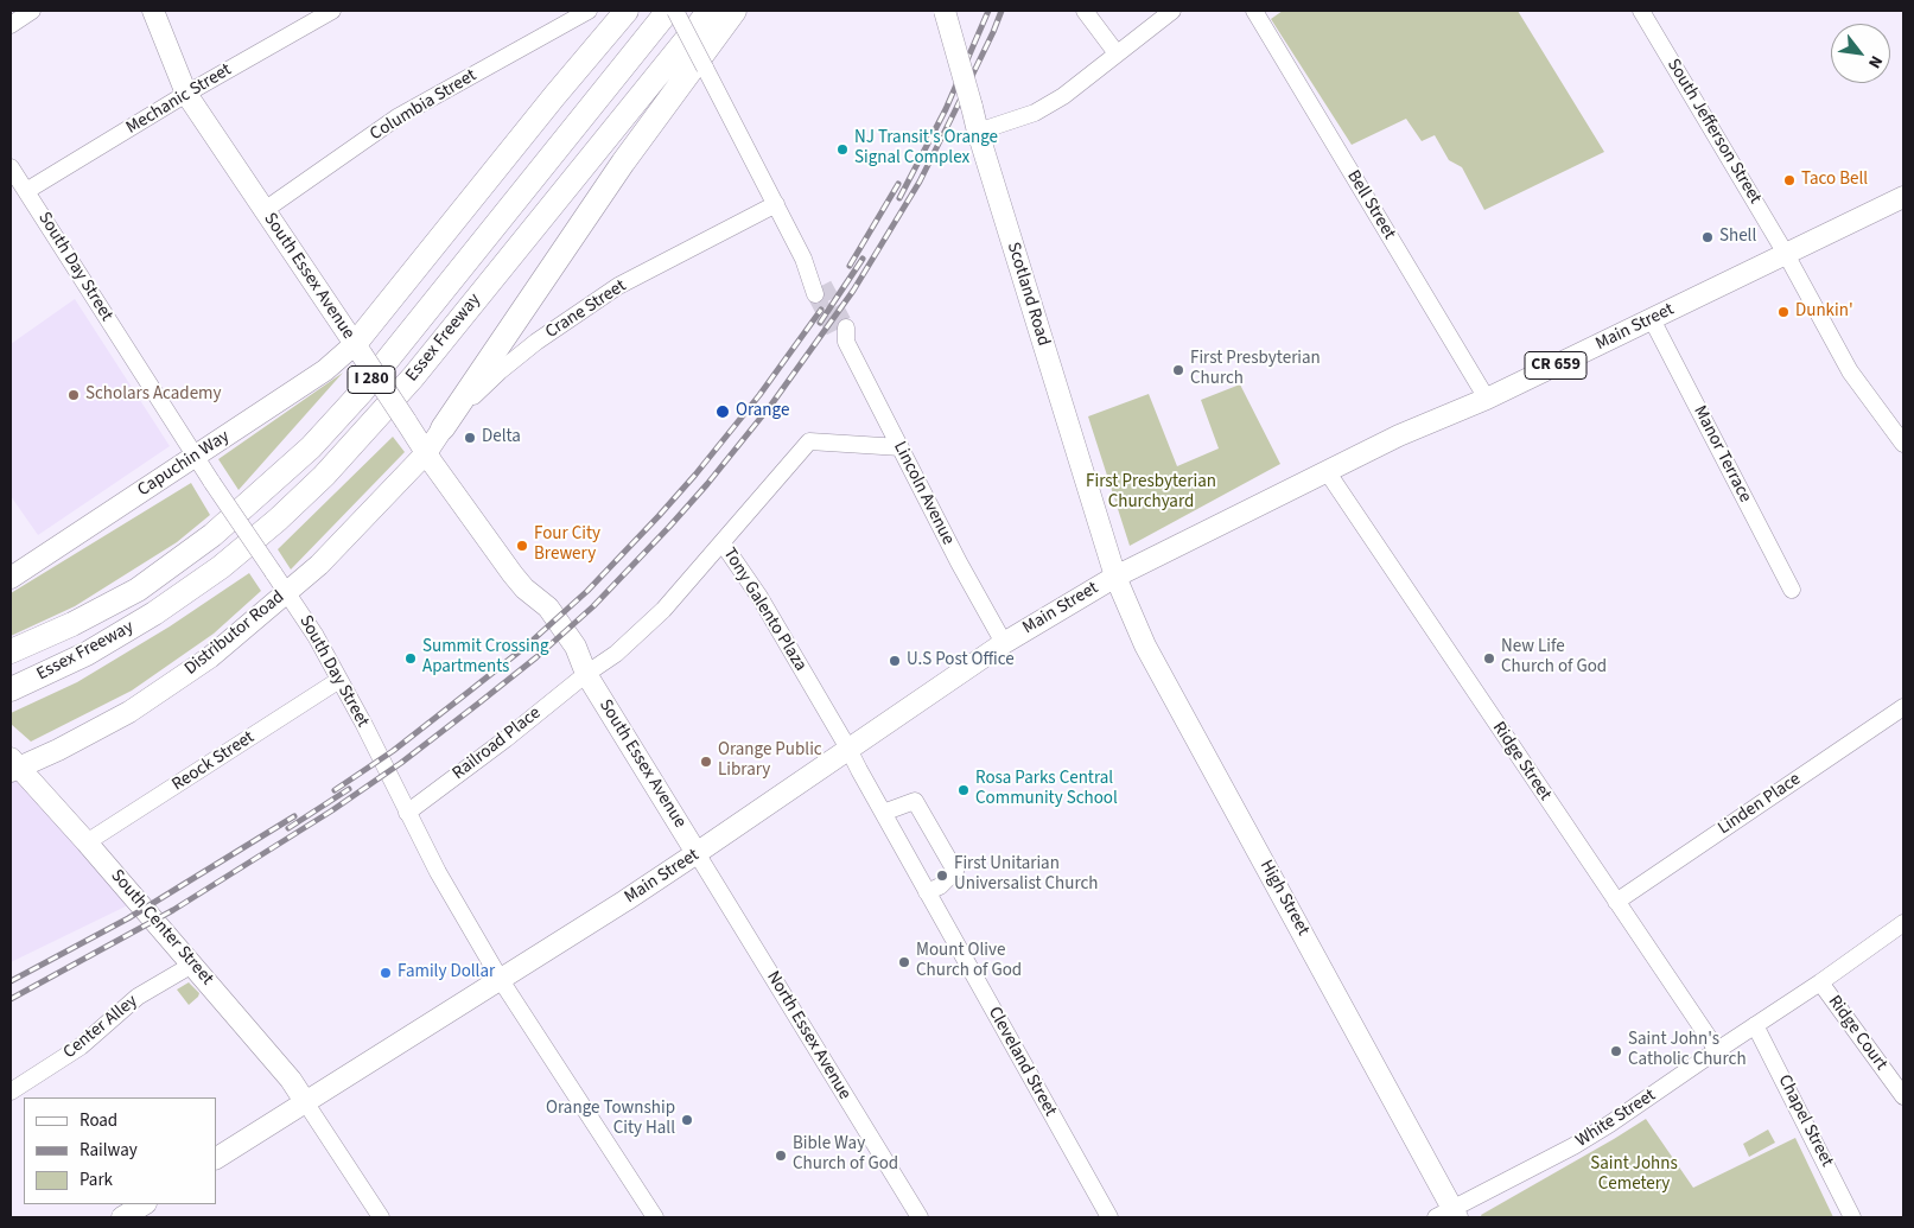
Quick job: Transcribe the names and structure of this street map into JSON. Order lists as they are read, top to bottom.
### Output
{
  "streets": {
    "highway": ["Essex Freeway", "I 280"],
    "main road": [
      "South Essex Avenue",
      "Scotland Road",
      "Crane Street",
      "Main Street",
      "CR 659",
      "Capuchin Way",
      "Distributor Road",
      "High Street",
      "South Center Street"
    ],
    "street": [
      "Mechanic Street",
      "Columbia Street",
      "South Jefferson Street",
      "Bell Street",
      "South Day Street",
      "Manor Terrace",
      "Lincoln Avenue",
      "Tony Galento Plaza",
      "Railroad Place",
      "Reock Street",
      "Ridge Street",
      "Linden Place",
      "Center Alley",
      "Ridge Court",
      "North Essex Avenue",
      "Cleveland Street",
      "White Street",
      "Chapel Street"
    ]
  },
  "crossings": [
    ["Mechanic Street", "South Day Street"],
    ["Mechanic Street", "South Essex Avenue"],
    ["Columbia Street", "South Essex Avenue"],
    ["South Jefferson Street", "Main Street"],
    ["Bell Street", "Main Street"],
    ["South Day Street", "Main Street"],
    ["South Day Street", "Capuchin Way"],
    ["South Day Street", "Distributor Road"],
    ["South Day Street", "Railroad Place"],
    ["South Day Street", "Reock Street"],
    ["South Essex Avenue", "Crane Street"],
    ["South Essex Avenue", "Main Street"],
    ["South Essex Avenue", "Capuchin Way"],
    ["South Essex Avenue", "Tony Galento Plaza"],
    ["South Essex Avenue", "Distributor Road"],
    ["South Essex Avenue", "Railroad Place"],
    ["South Essex Avenue", "North Essex Avenue"],
    ["Scotland Road", "Main Street"],
    ["Scotland Road", "High Street"],
    ["Crane Street", "Distributor Road"],
    ["Main Street", "Manor Terrace"],
    ["Main Street", "Lincoln Avenue"],
    ["Main Street", "Tony Galento Plaza"],
    ["Main Street", "Ridge Street"],
    ["Main Street", "High Street"],
    ["Main Street", "South Center Street"],
    ["Main Street", "North Essex Avenue"],
    ["Main Street", "Cleveland Street"],
    ["Tony Galento Plaza", "Railroad Place"],
    ["Tony Galento Plaza", "Cleveland Street"],
    ["Distributor Road", "South Center Street"],
    ["Reock Street", "South Center Street"],
    ["Ridge Street", "Linden Place"],
    ["Ridge Street", "White Street"],
    ["High Street", "White Street"],
    ["South Center Street", "Center Alley"],
    ["Ridge Court", "White Street"],
    ["White Street", "Chapel Street"]
  ],
  "parks": ["First Presbyterian Churchyard", "Saint Johns Cemetery"],
  "places": [
    "NJ Transit's Orange Signal Complex",
    "Taco Bell",
    "Shell",
    "Dunkin'",
    "First Presbyterian Church",
    "Scholars Academy",
    "Orange",
    "Delta",
    "Four City Brewery",
    "Summit Crossing Apartments",
    "New Life Church of God",
    "U.S Post Office",
    "Orange Public Library",
    "Rosa Parks Central Community School",
    "First Unitarian Universalist Church",
    "Mount Olive Church of God",
    "Family Dollar",
    "Saint John's Catholic Church",
    "Orange Township City Hall",
    "Bible Way Church of God"
  ],
  "legend": ["Road", "Railway", "Park"],
  "north": "bottom right"
}
